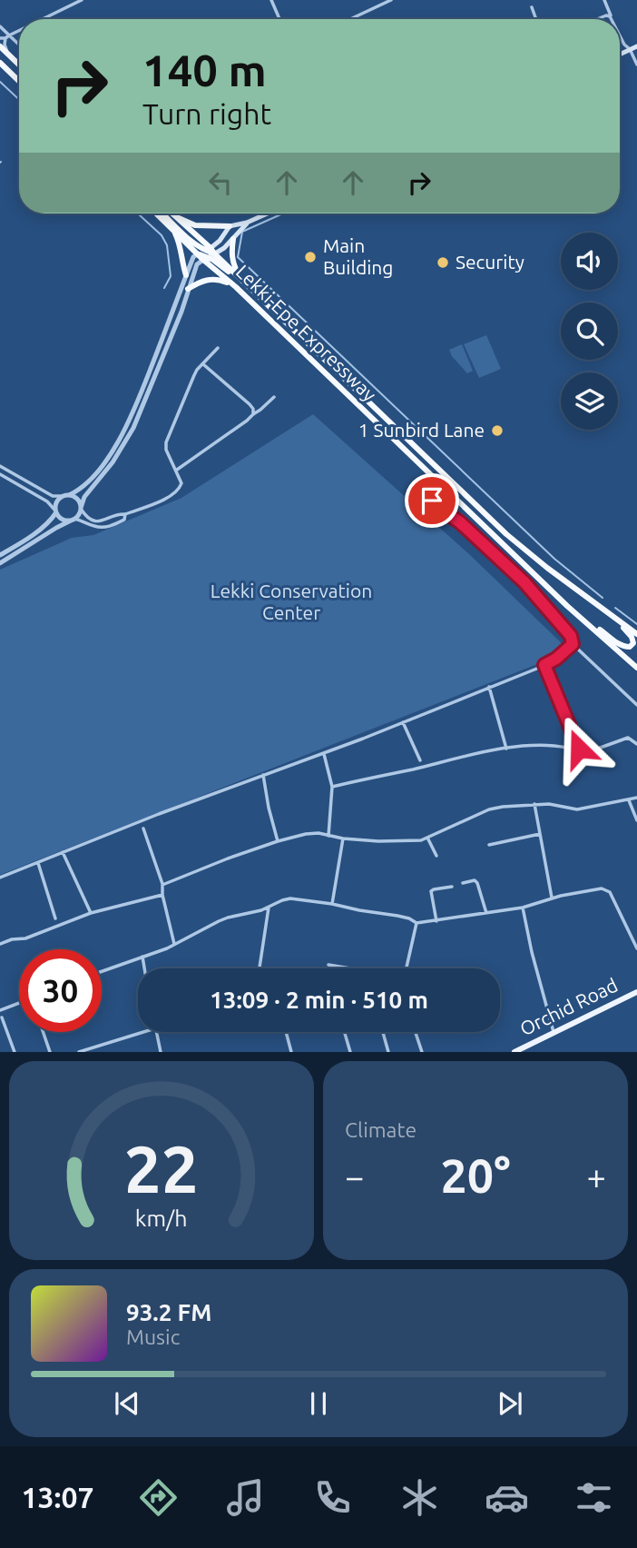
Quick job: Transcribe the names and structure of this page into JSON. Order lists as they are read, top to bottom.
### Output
{
  "streets": {
    "highway": ["Lekki-Epe Expressway"],
    "main road": ["Orchid Road"]
  },
  "parks": ["Lekki Conservation Center"],
  "places": ["Main Building", "Security", "1 Sunbird Lane"],
  "page": {
    "turn": ["140 m", "Turn right"],
    "limit": "30",
    "trip": "13:09 · 2 min · 510 m",
    "tile": "Climate",
    "heat": ["−", "20°", "+"],
    "song": ["93.2 FM", "Music"],
    "tabs": "13:07",
    "gauge": ["22", "km/h"]
  }
}
